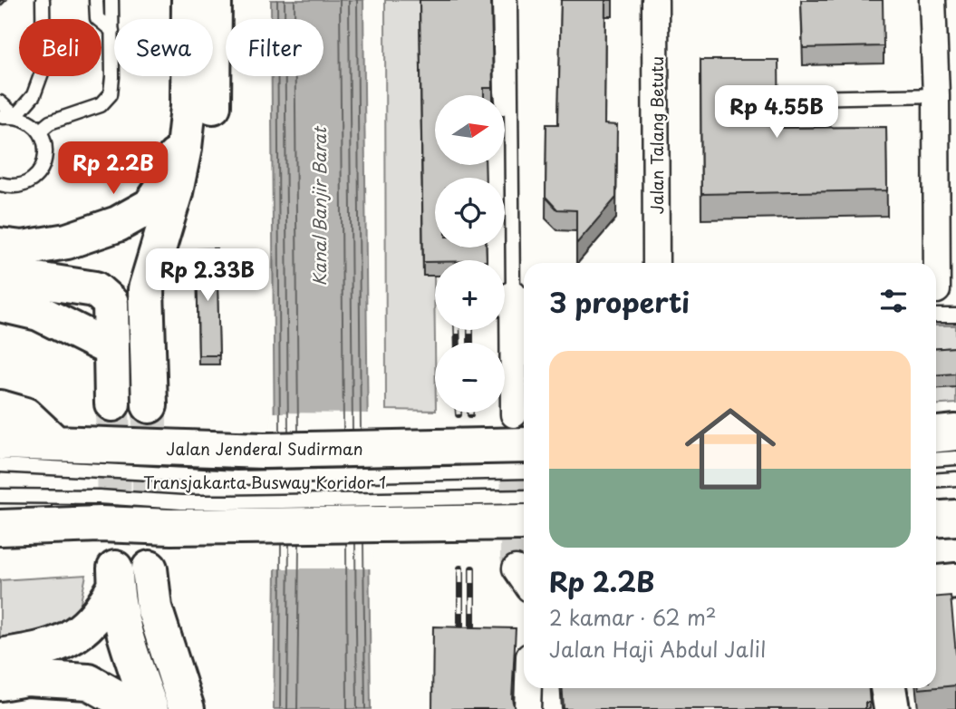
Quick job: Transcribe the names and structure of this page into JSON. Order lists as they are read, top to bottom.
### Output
{
  "streets": {
    "main road": ["Jalan Jenderal Sudirman"],
    "street": ["Jalan Talang Betutu"],
    "lane": ["Transjakarta Busway Koridor 1"]
  },
  "water": ["Kanal Banjir Barat"],
  "north": "right",
  "page": {
    "chip": ["Beli", "Sewa", "Filter"],
    "price": ["Rp 4.55B", "Rp 2.2B", "Rp 2.33B"],
    "map_buttons": ["+", "−"],
    "heading": "3 properti",
    "list": [
      {
        "name": "Rp 2.2B",
        "note": "2 kamar · 62 m² · Jalan Haji Abdul Jalil"
      }
    ]
  }
}
